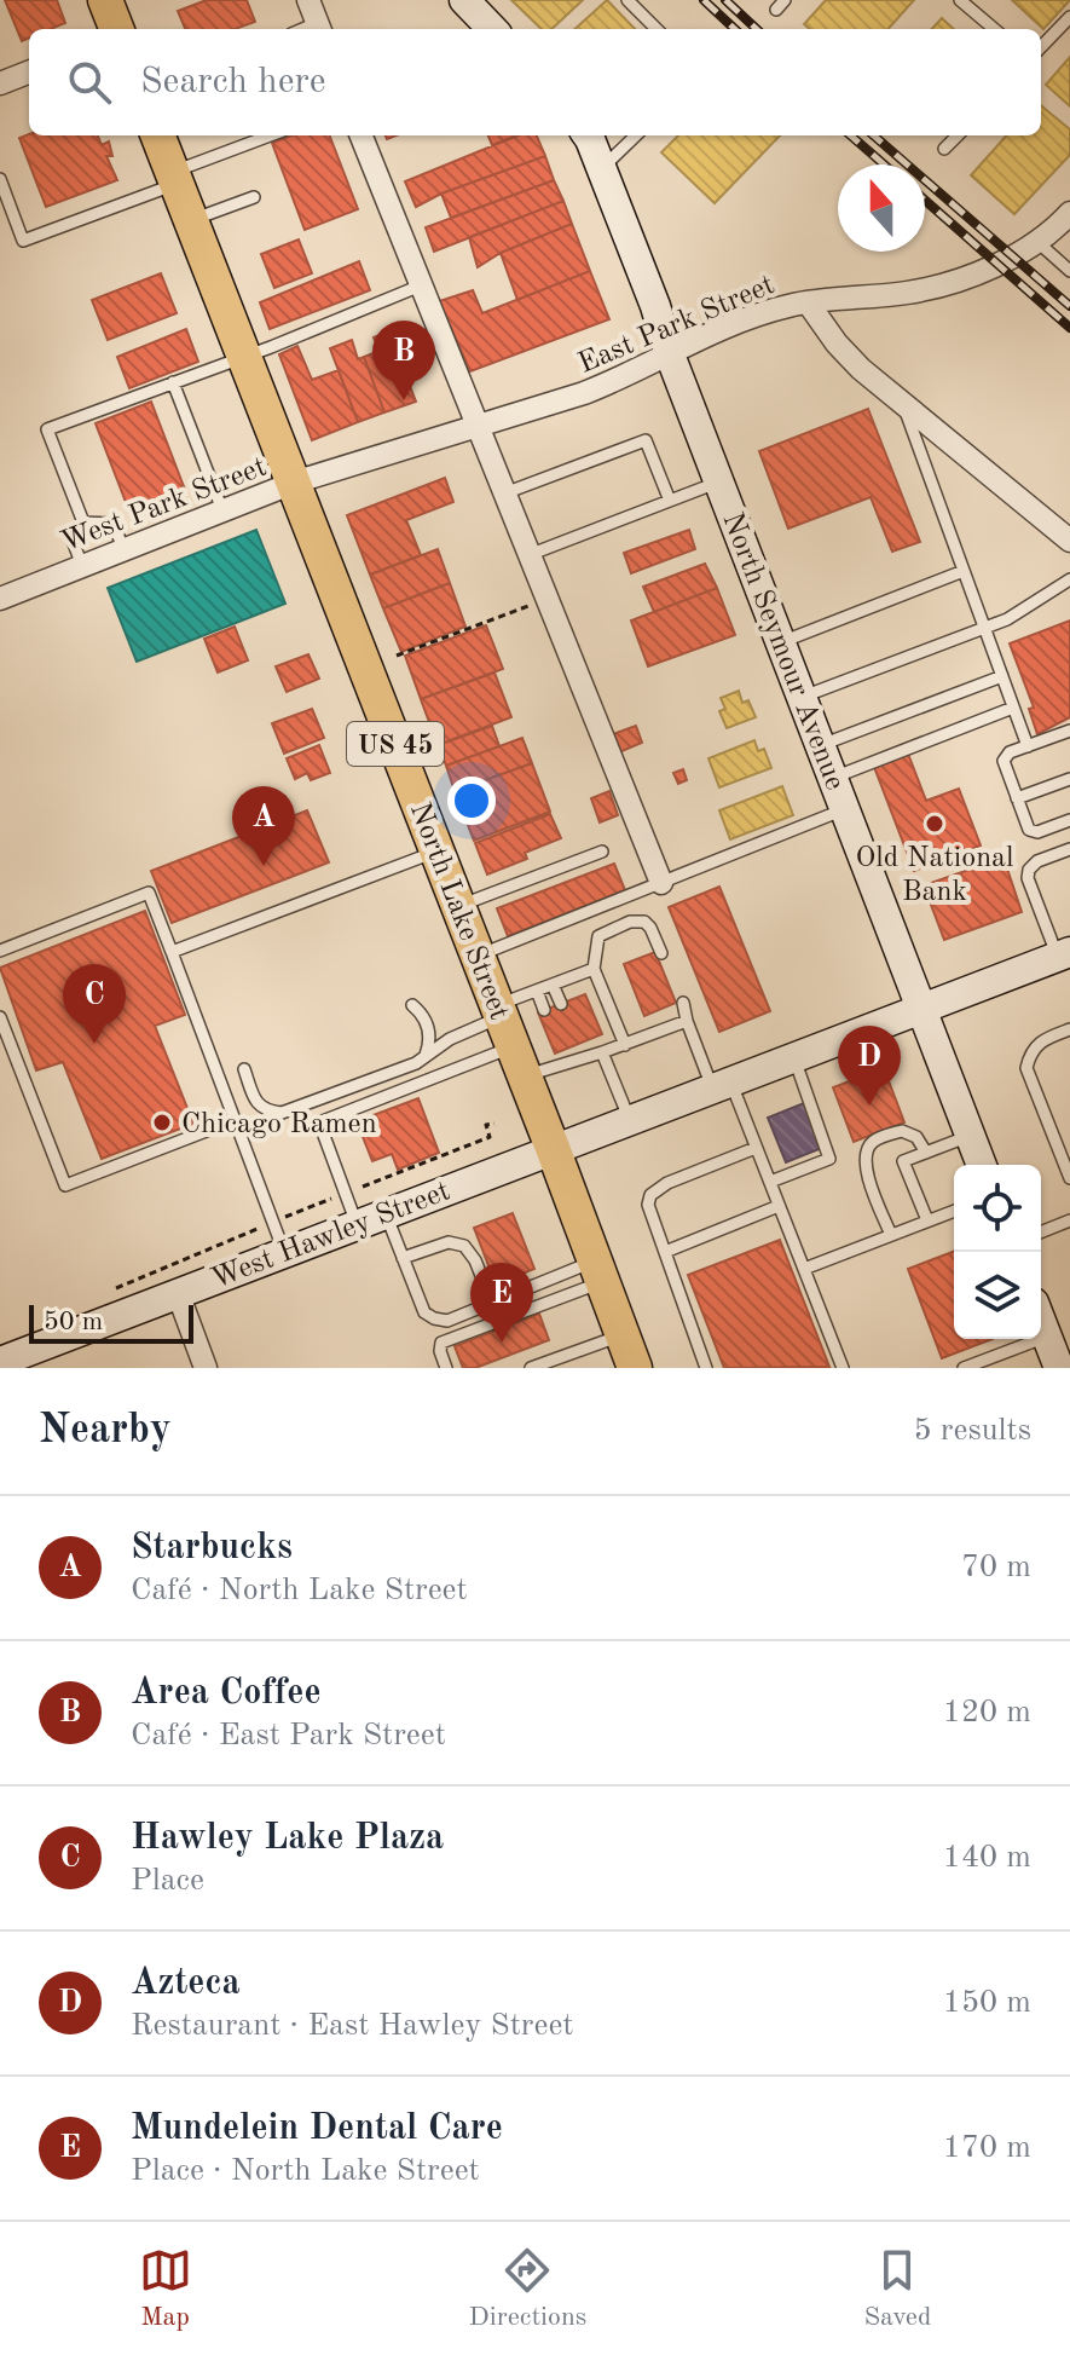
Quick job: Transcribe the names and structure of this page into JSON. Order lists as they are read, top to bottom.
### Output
{
  "streets": {
    "main road": ["US 45", "North Lake Street"],
    "street": [
      "East Park Street",
      "West Park Street",
      "North Seymour Avenue",
      "West Hawley Street"
    ]
  },
  "crossings": [
    ["East Park Street", "West Park Street"],
    ["East Park Street", "North Seymour Avenue"],
    ["East Park Street", "North Lake Street"],
    ["West Park Street", "North Lake Street"],
    ["North Seymour Avenue", "West Hawley Street"],
    ["North Lake Street", "West Hawley Street"]
  ],
  "places": ["Old National Bank", "Chicago Ramen"],
  "scale_bar": "50 m",
  "north": "top",
  "page": {
    "search": "Search here",
    "pins": [
      "B",
      "A",
      "C",
      "D",
      "E"
    ],
    "scale": "50 m",
    "heading": ["Nearby", "5 results"],
    "list": [
      {
        "mark": "A",
        "name": "Starbucks",
        "note": "Café · North Lake Street",
        "value": "70 m"
      },
      {
        "mark": "B",
        "name": "Area Coffee",
        "note": "Café · East Park Street",
        "value": "120 m"
      },
      {
        "mark": "C",
        "name": "Hawley Lake Plaza",
        "note": "Place",
        "value": "140 m"
      },
      {
        "mark": "D",
        "name": "Azteca",
        "note": "Restaurant · East Hawley Street",
        "value": "150 m"
      },
      {
        "mark": "E",
        "name": "Mundelein Dental Care",
        "note": "Place · North Lake Street",
        "value": "170 m"
      }
    ],
    "nav": ["Map", "Directions", "Saved"]
  }
}
